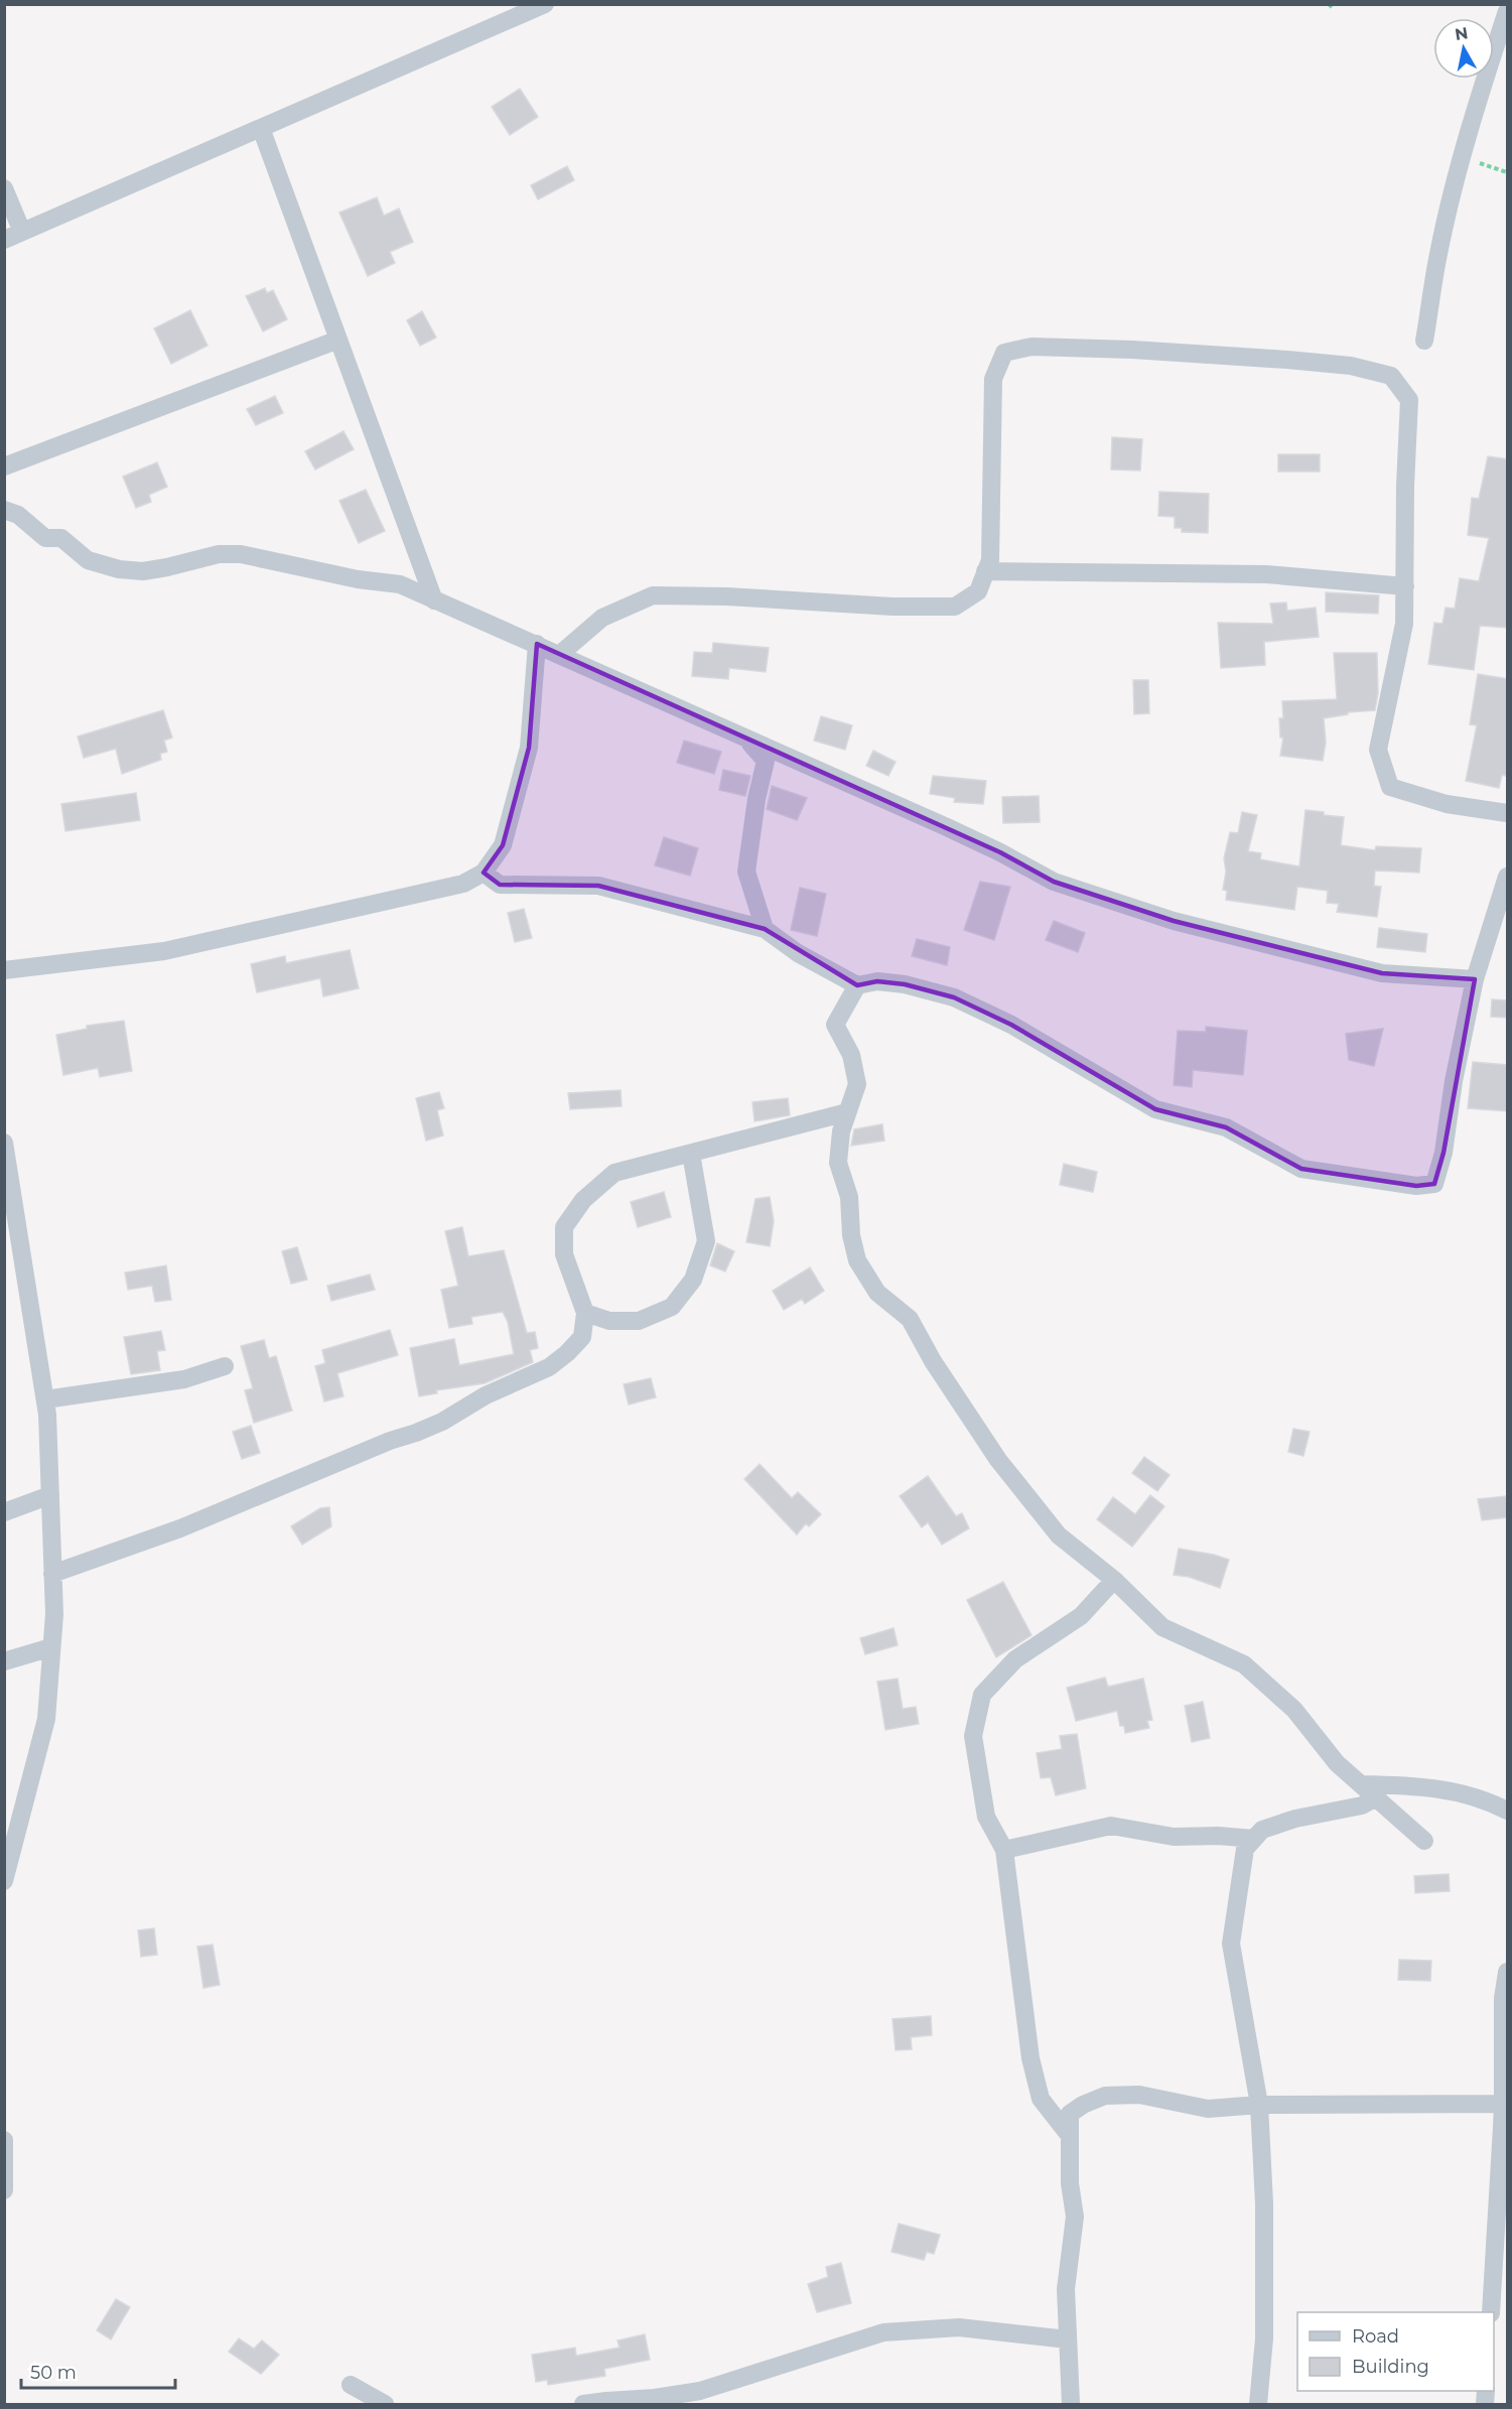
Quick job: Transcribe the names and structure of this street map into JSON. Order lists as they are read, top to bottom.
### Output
{
  "legend": ["Road", "Building"],
  "scale_bar": "50 m",
  "north": "top"
}
